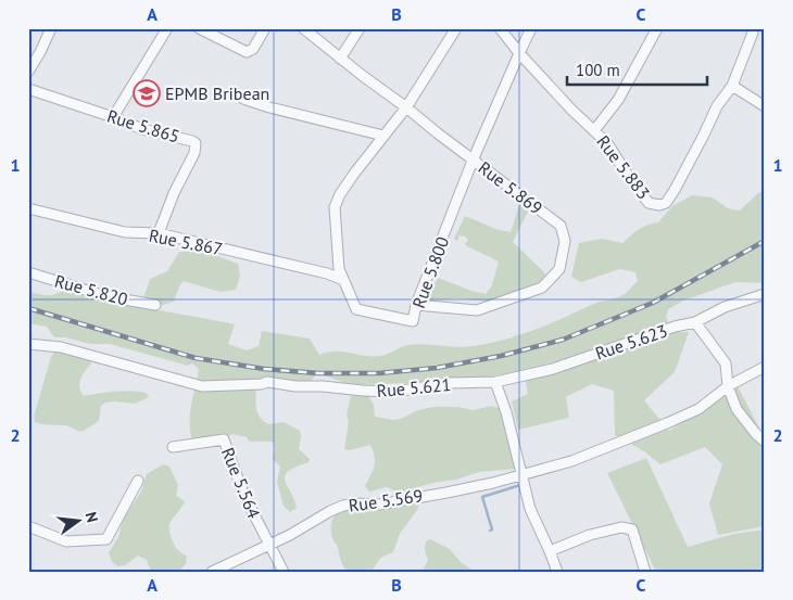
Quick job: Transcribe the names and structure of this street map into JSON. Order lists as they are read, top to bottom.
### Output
{
  "streets": {
    "street": [
      "Rue 5.865",
      "Rue 5.883",
      "Rue 5.869",
      "Rue 5.867",
      "Rue 5.800",
      "Rue 5.820",
      "Rue 5.623",
      "Rue 5.621",
      "Rue 5.564",
      "Rue 5.569"
    ]
  },
  "crossings": [
    ["Rue 5.865", "Rue 5.867"],
    ["Rue 5.883", "Rue 5.800"],
    ["Rue 5.869", "Rue 5.800"],
    ["Rue 5.867", "Rue 5.800"],
    ["Rue 5.623", "Rue 5.621"],
    ["Rue 5.564", "Rue 5.569"]
  ],
  "places": {
    "school or university": ["EPMB Bribean"]
  },
  "scale_bar": "100 m",
  "north": "right",
  "grid": {
    "columns": ["A", "B", "C"],
    "rows": ["1", "2"]
  }
}
